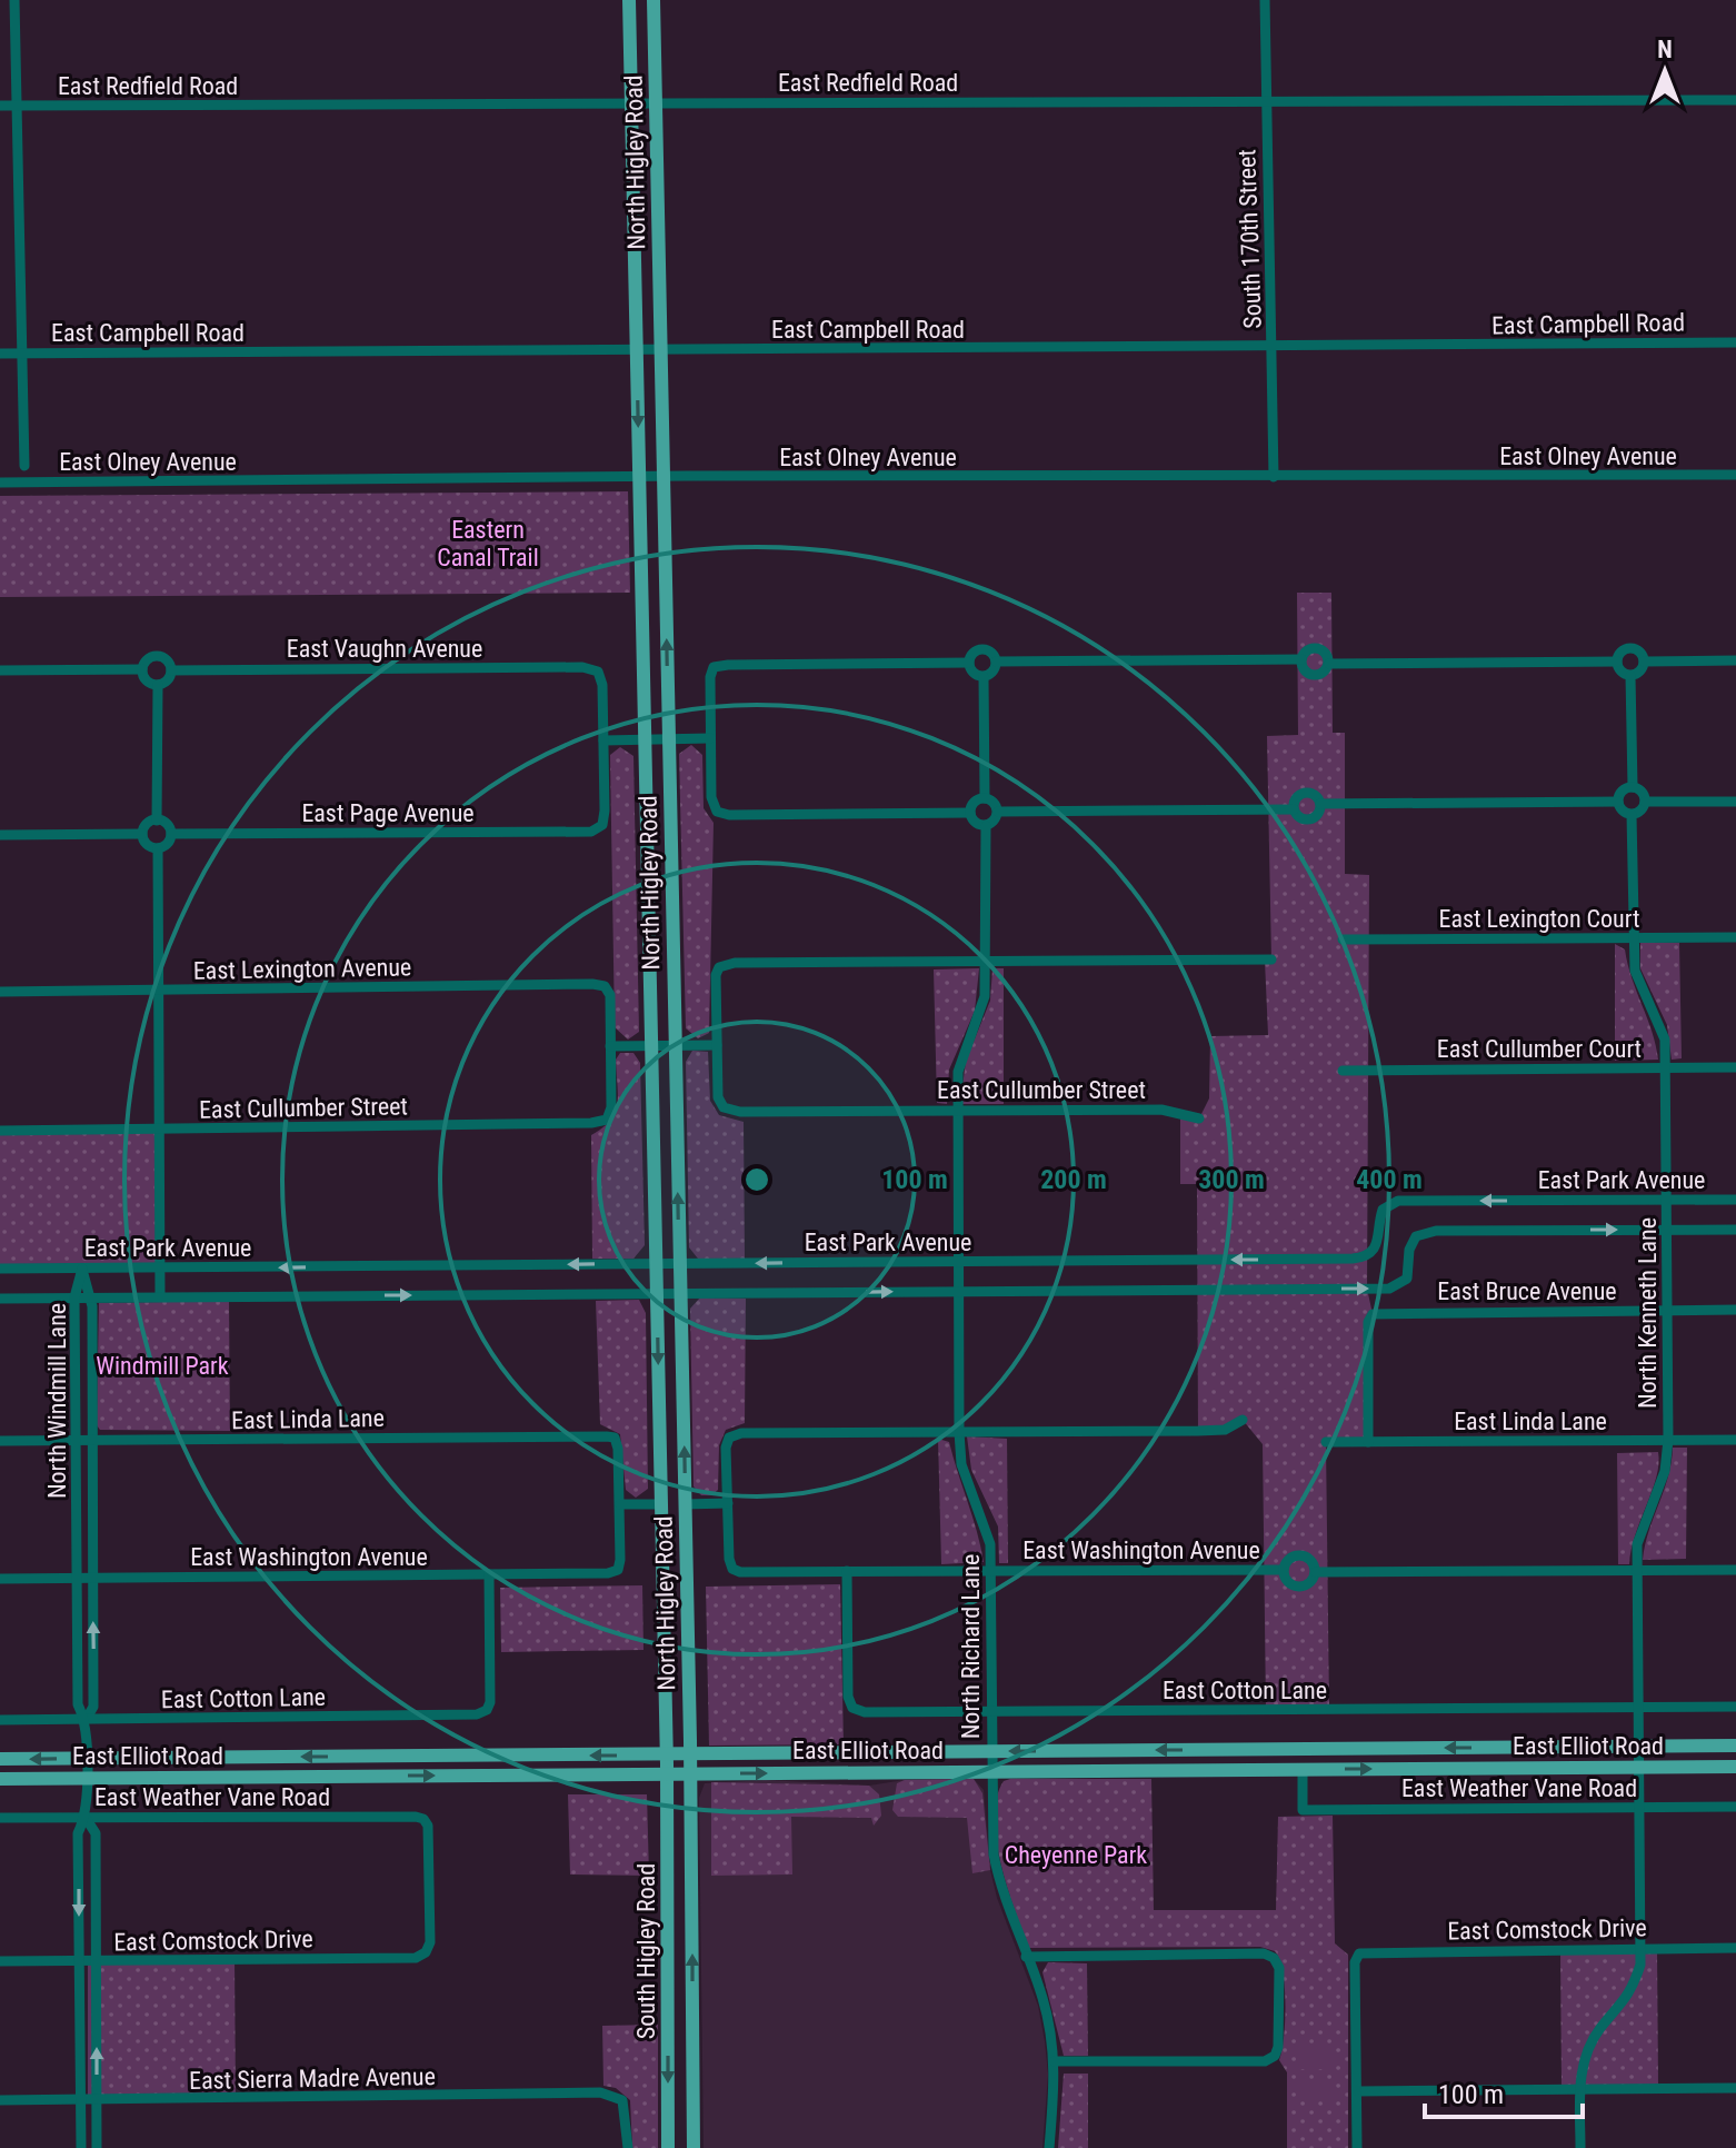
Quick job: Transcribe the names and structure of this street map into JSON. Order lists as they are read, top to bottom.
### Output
{
  "streets": {
    "main road": ["North Higley Road", "East Elliot Road", "South Higley Road"],
    "street": [
      "East Redfield Road",
      "South 170th Street",
      "East Campbell Road",
      "East Olney Avenue",
      "East Vaughn Avenue",
      "East Page Avenue",
      "East Lexington Court",
      "East Lexington Avenue",
      "East Cullumber Court",
      "East Cullumber Street",
      "East Park Avenue",
      "East Bruce Avenue",
      "North Kenneth Lane",
      "North Windmill Lane",
      "East Linda Lane",
      "East Washington Avenue",
      "North Richard Lane",
      "East Cotton Lane",
      "East Weather Vane Road",
      "East Comstock Drive",
      "East Sierra Madre Avenue"
    ]
  },
  "crossings": [
    ["East Redfield Road", "North Higley Road"],
    ["East Redfield Road", "South 170th Street"],
    ["North Higley Road", "East Campbell Road"],
    ["North Higley Road", "East Olney Avenue"],
    ["North Higley Road", "East Park Avenue"],
    ["North Higley Road", "East Elliot Road"],
    ["North Higley Road", "South Higley Road"],
    ["South 170th Street", "East Campbell Road"],
    ["South 170th Street", "East Olney Avenue"],
    ["East Vaughn Avenue", "East Page Avenue"],
    ["East Lexington Court", "North Kenneth Lane"],
    ["East Lexington Avenue", "East Cullumber Street"],
    ["East Cullumber Court", "North Kenneth Lane"],
    ["East Cullumber Street", "North Richard Lane"],
    ["East Park Avenue", "North Kenneth Lane"],
    ["East Park Avenue", "North Windmill Lane"],
    ["East Park Avenue", "North Richard Lane"],
    ["East Bruce Avenue", "North Kenneth Lane"],
    ["East Bruce Avenue", "East Linda Lane"],
    ["North Kenneth Lane", "East Linda Lane"],
    ["North Kenneth Lane", "East Washington Avenue"],
    ["North Kenneth Lane", "East Cotton Lane"],
    ["North Kenneth Lane", "East Elliot Road"],
    ["North Kenneth Lane", "East Weather Vane Road"],
    ["North Kenneth Lane", "East Comstock Drive"],
    ["North Windmill Lane", "East Linda Lane"],
    ["North Windmill Lane", "East Washington Avenue"],
    ["North Windmill Lane", "East Cotton Lane"],
    ["North Windmill Lane", "East Elliot Road"],
    ["North Windmill Lane", "East Weather Vane Road"],
    ["East Linda Lane", "East Washington Avenue"],
    ["East Washington Avenue", "North Richard Lane"],
    ["East Washington Avenue", "East Cotton Lane"],
    ["North Richard Lane", "East Cotton Lane"],
    ["North Richard Lane", "East Elliot Road"],
    ["East Elliot Road", "East Weather Vane Road"],
    ["East Elliot Road", "South Higley Road"],
    ["East Weather Vane Road", "East Comstock Drive"]
  ],
  "parks": ["Eastern Canal Trail", "Windmill Park", "Cheyenne Park"],
  "scale_bar": "100 m",
  "north": "top",
  "rings": [
    "100 m",
    "200 m",
    "300 m",
    "400 m"
  ]
}
